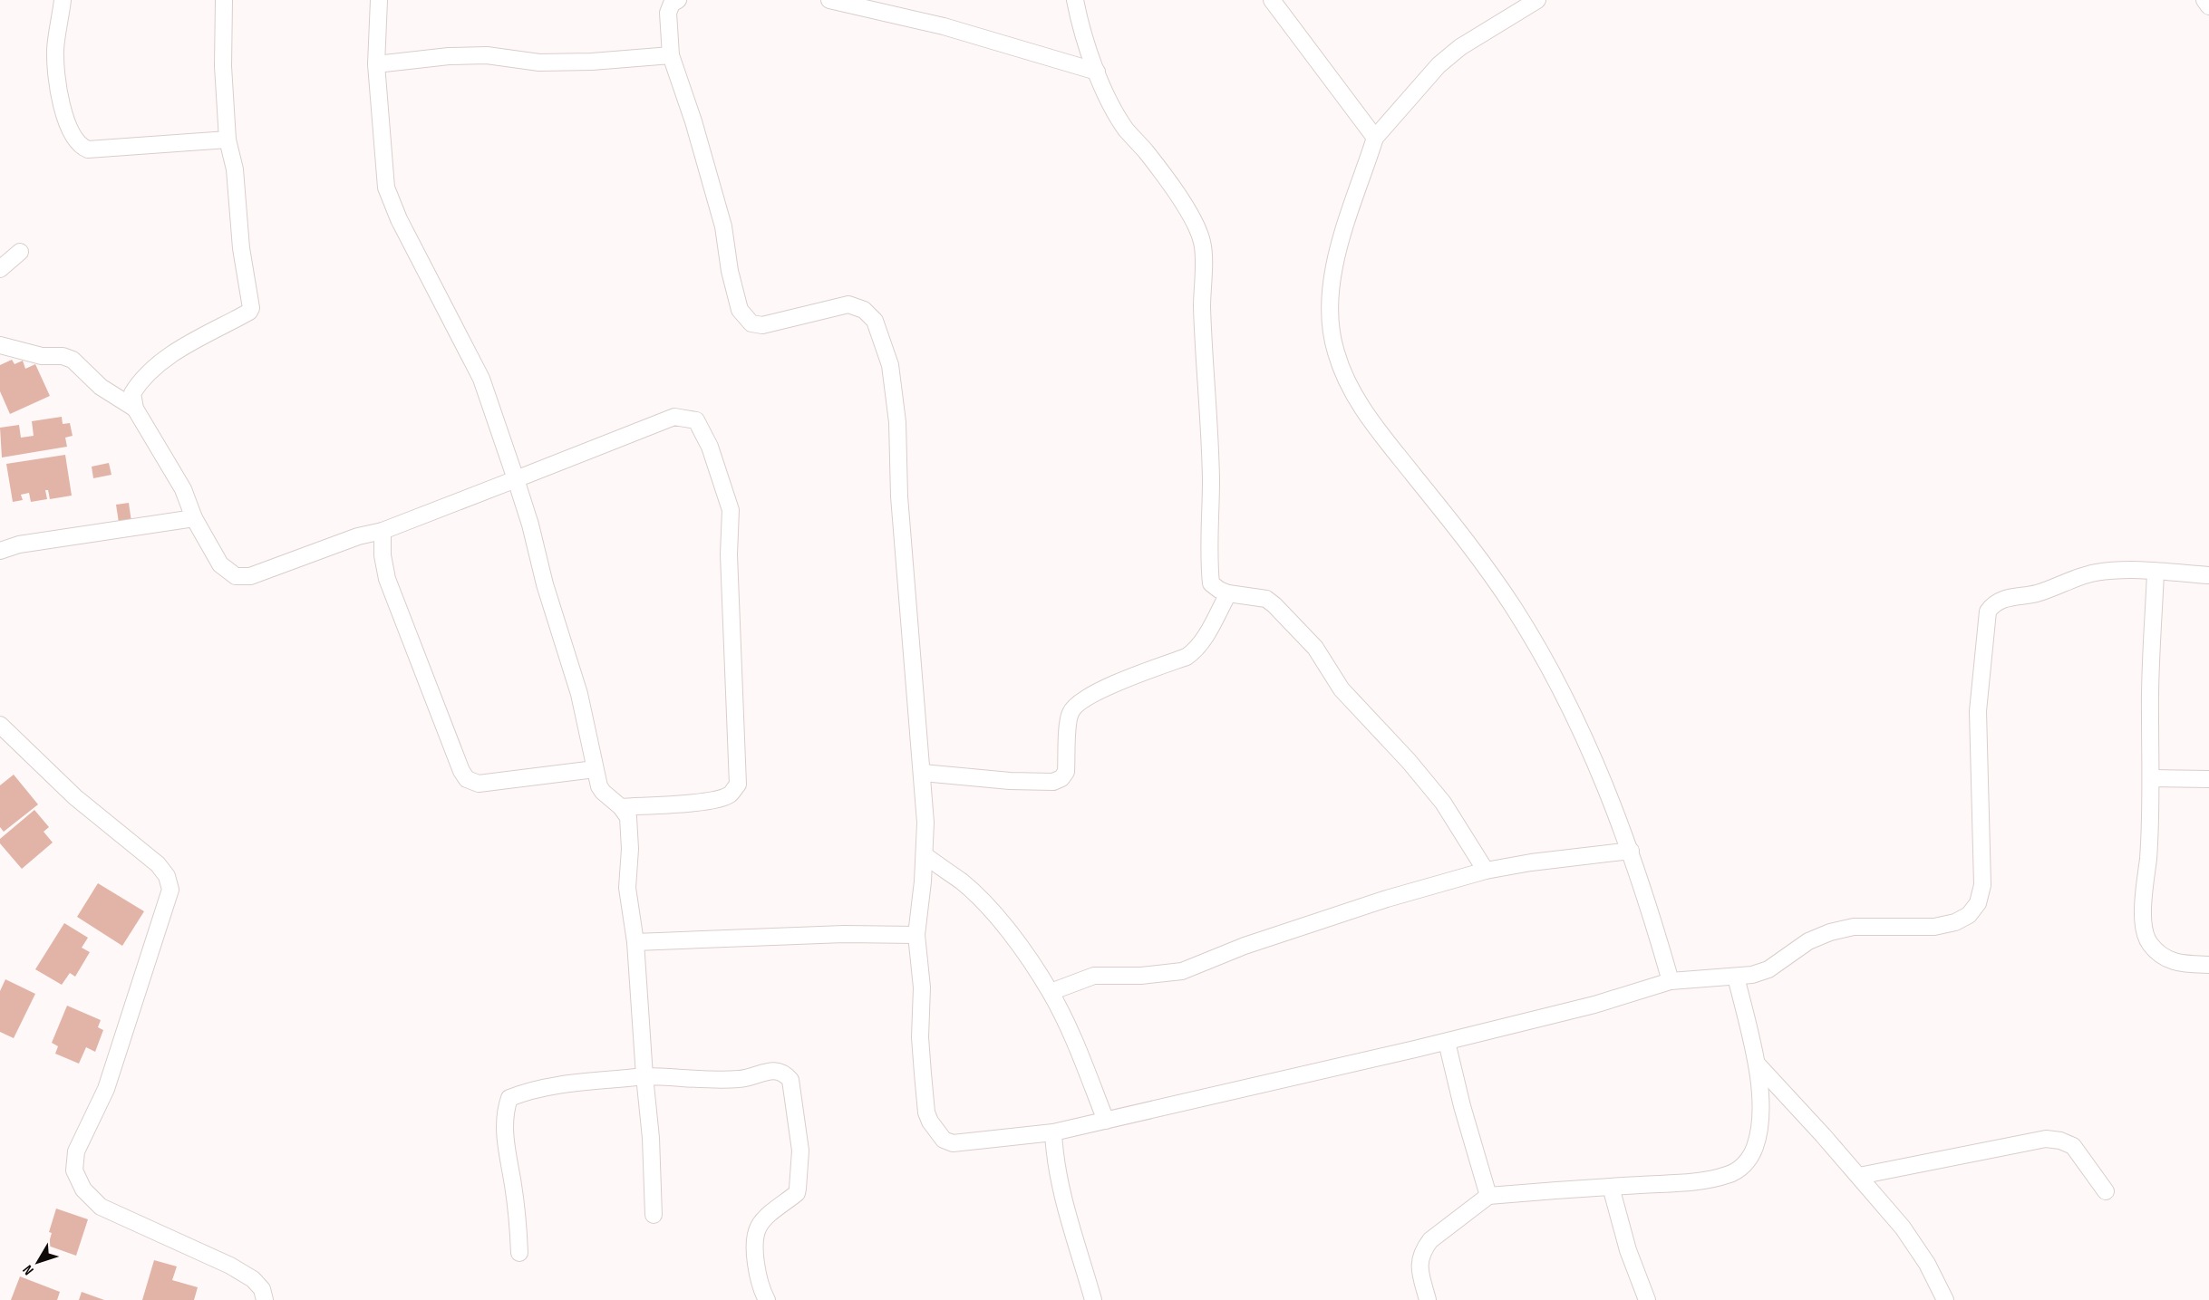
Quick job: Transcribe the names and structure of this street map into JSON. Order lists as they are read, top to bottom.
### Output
{
  "north": "bottom left"
}
